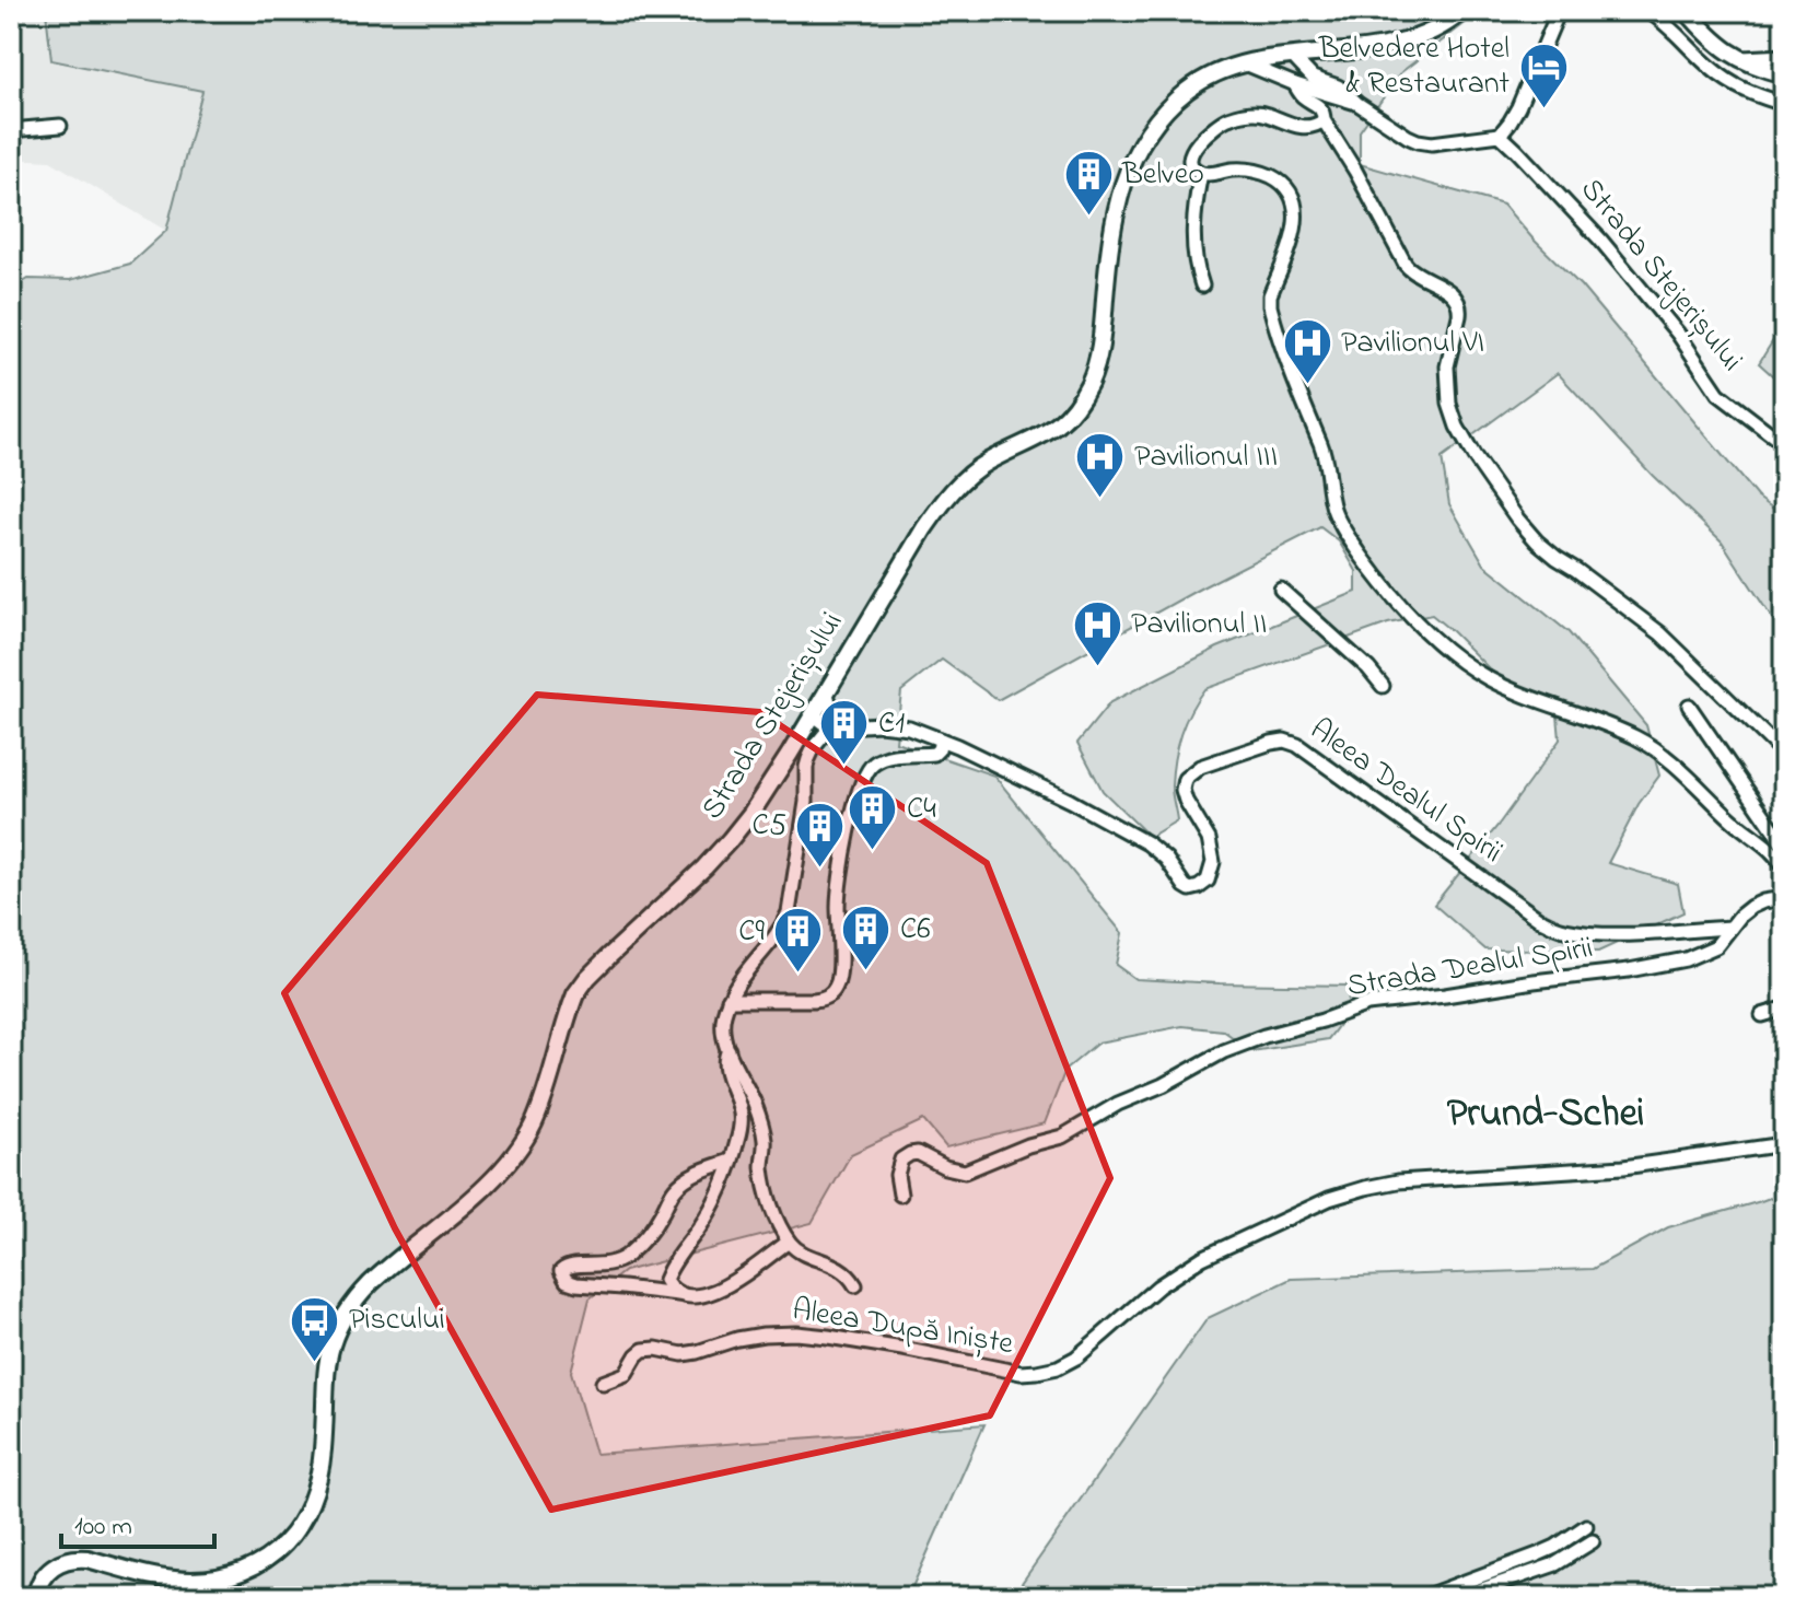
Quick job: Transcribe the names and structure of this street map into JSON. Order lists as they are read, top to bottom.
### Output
{
  "streets": {
    "main road": ["Strada Stejerișului"],
    "street": ["Aleea Dealul Spirii", "Strada Dealul Spirii", "Aleea După Iniște"]
  },
  "crossings": [
    ["Aleea Dealul Spirii", "Strada Dealul Spirii"]
  ],
  "districts": ["Prund-Schei"],
  "places": {
    "hotel": ["Belvedere Hotel & Restaurant"],
    "building": [
      "Belveo",
      "C1",
      "C4",
      "C5",
      "C6",
      "C9"
    ],
    "hospital": ["Pavilionul VI", "Pavilionul III", "Pavilionul II"],
    "bus stop": ["Piscului"]
  },
  "scale_bar": "100 m"
}
